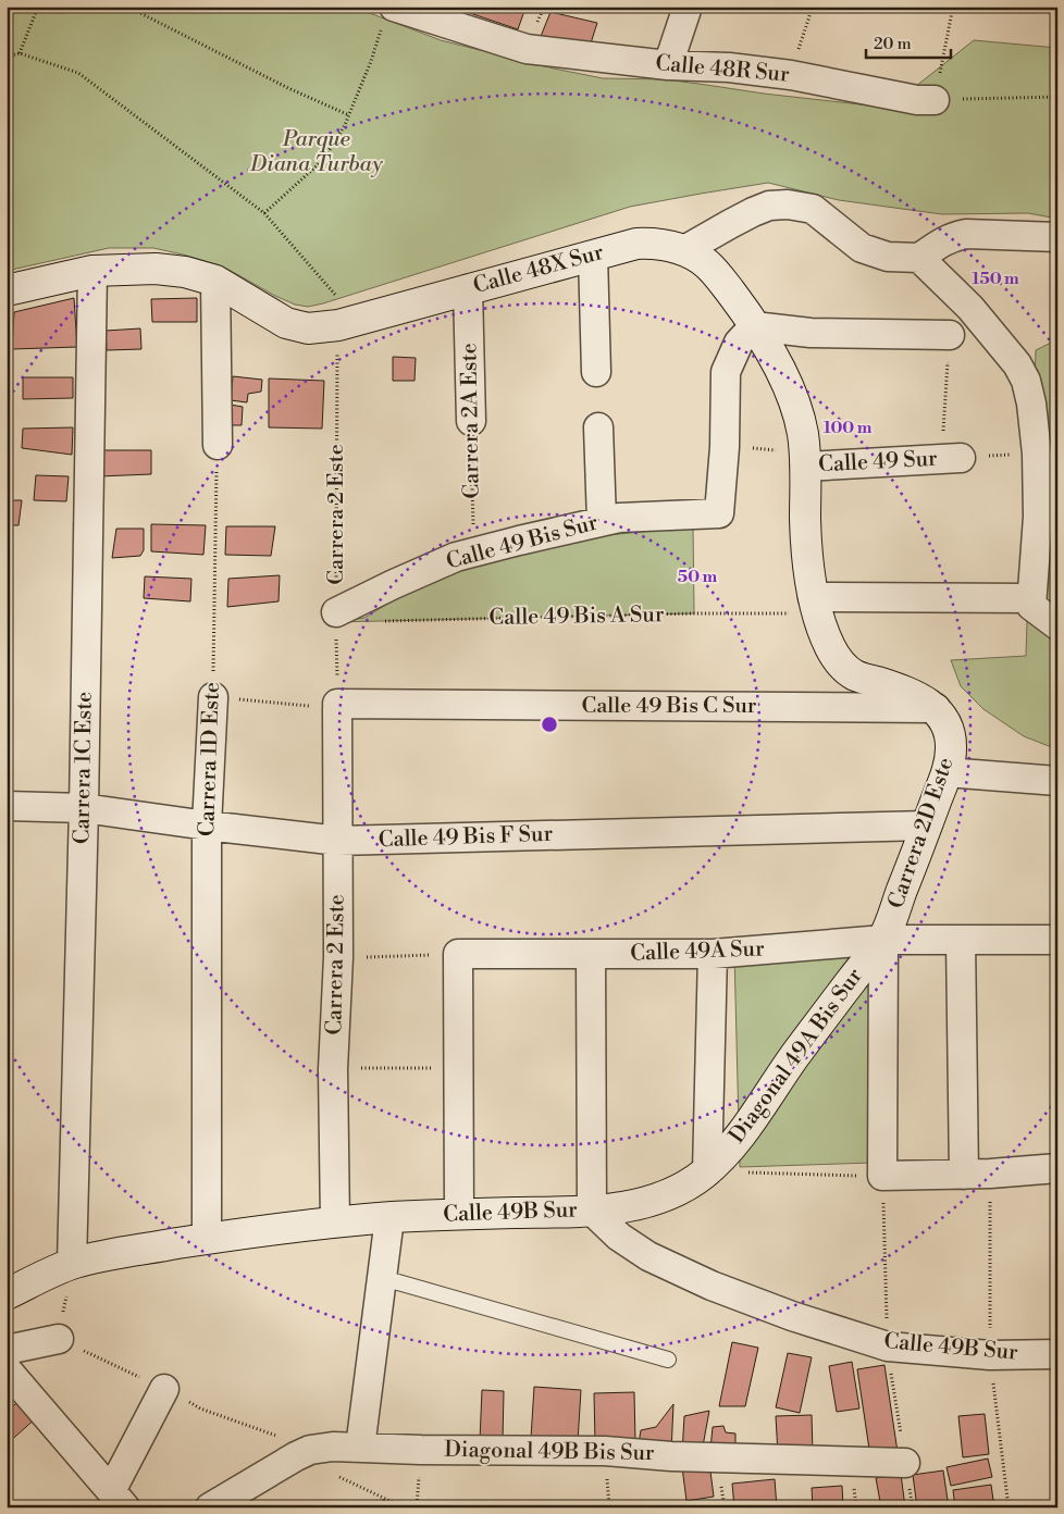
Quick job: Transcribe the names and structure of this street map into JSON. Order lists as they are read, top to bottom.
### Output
{
  "streets": {
    "street": [
      "Calle 48R Sur",
      "Calle 48X Sur",
      "Carrera 2A Este",
      "Calle 49 Sur",
      "Carrera 2 Este",
      "Calle 49 Bis Sur",
      "Calle 49 Bis C Sur",
      "Carrera 1D Este",
      "Carrera 1C Este",
      "Carrera 2D Este",
      "Calle 49 Bis F Sur",
      "Calle 49A Sur",
      "Diagonal 49A Bis Sur",
      "Calle 49B Sur",
      "Diagonal 49B Bis Sur"
    ],
    "path": ["Calle 49 Bis A Sur"]
  },
  "crossings": [
    ["Calle 48X Sur", "Carrera 2A Este"],
    ["Calle 48X Sur", "Carrera 2 Este"],
    ["Calle 48X Sur", "Carrera 1C Este"],
    ["Carrera 2A Este", "Calle 49 Bis Sur"],
    ["Calle 49 Sur", "Calle 49 Bis Sur"],
    ["Carrera 2 Este", "Calle 49 Bis Sur"],
    ["Carrera 2 Este", "Calle 49 Bis C Sur"],
    ["Carrera 2 Este", "Calle 49 Bis F Sur"],
    ["Carrera 2 Este", "Calle 49B Sur"],
    ["Calle 49 Bis C Sur", "Carrera 2D Este"],
    ["Carrera 1D Este", "Calle 49 Bis F Sur"],
    ["Carrera 1D Este", "Calle 49B Sur"],
    ["Carrera 1C Este", "Calle 49 Bis F Sur"],
    ["Carrera 1C Este", "Calle 49B Sur"],
    ["Carrera 2D Este", "Calle 49 Bis F Sur"],
    ["Carrera 2D Este", "Calle 49A Sur"],
    ["Carrera 2D Este", "Diagonal 49A Bis Sur"],
    ["Calle 49A Sur", "Diagonal 49A Bis Sur"],
    ["Diagonal 49A Bis Sur", "Calle 49B Sur"]
  ],
  "parks": ["Parque Diana Turbay"],
  "scale_bar": "20 m",
  "rings": ["150 m", "100 m", "50 m"]
}
